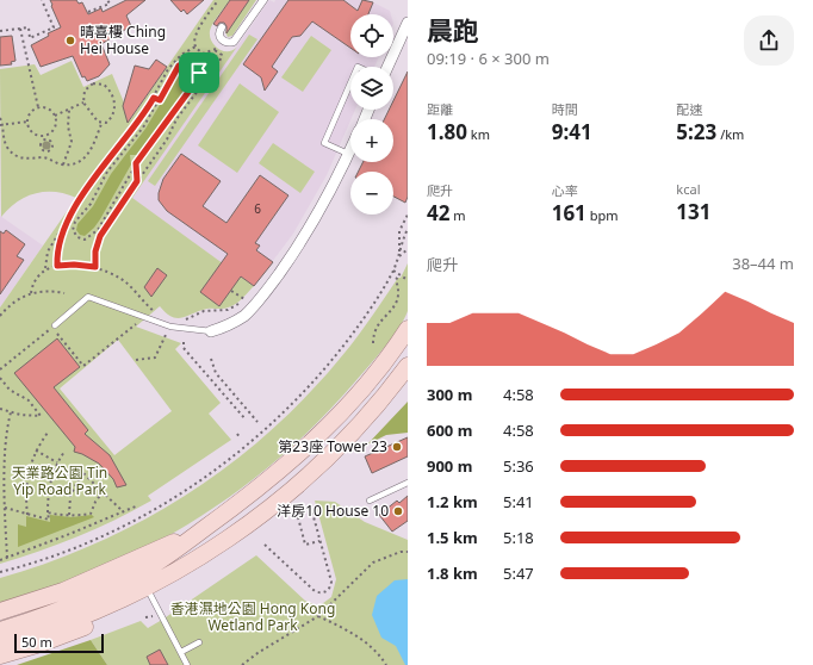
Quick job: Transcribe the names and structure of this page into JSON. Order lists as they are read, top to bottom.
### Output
{
  "parks": ["天業路公園 Tin Yip Road Park", "香港濕地公園 Hong Kong Wetland Park"],
  "places": ["晴喜樓 Ching Hei House", "第23座 Tower 23", "洋房10 House 10"],
  "house_numbers": ["6"],
  "scale_bar": "50 m",
  "page": {
    "heading": ["晨跑", "09:19 · 6 × 300 m"],
    "map_buttons": ["+", "−"],
    "stats": [
      ["距離", "1.80 km"],
      ["時間", "9:41"],
      ["配速", "5:23 /km"],
      ["爬升", "42 m"],
      ["心率", "161 bpm"],
      ["kcal", "131"]
    ],
    "chart": ["爬升", "38–44 m"],
    "list": [
      {
        "name": "300 m",
        "note": "4:58"
      },
      {
        "name": "600 m",
        "note": "4:58"
      },
      {
        "name": "900 m",
        "note": "5:36"
      },
      {
        "name": "1.2 km",
        "note": "5:41"
      },
      {
        "name": "1.5 km",
        "note": "5:18"
      },
      {
        "name": "1.8 km",
        "note": "5:47"
      }
    ],
    "scale": "50 m"
  }
}
